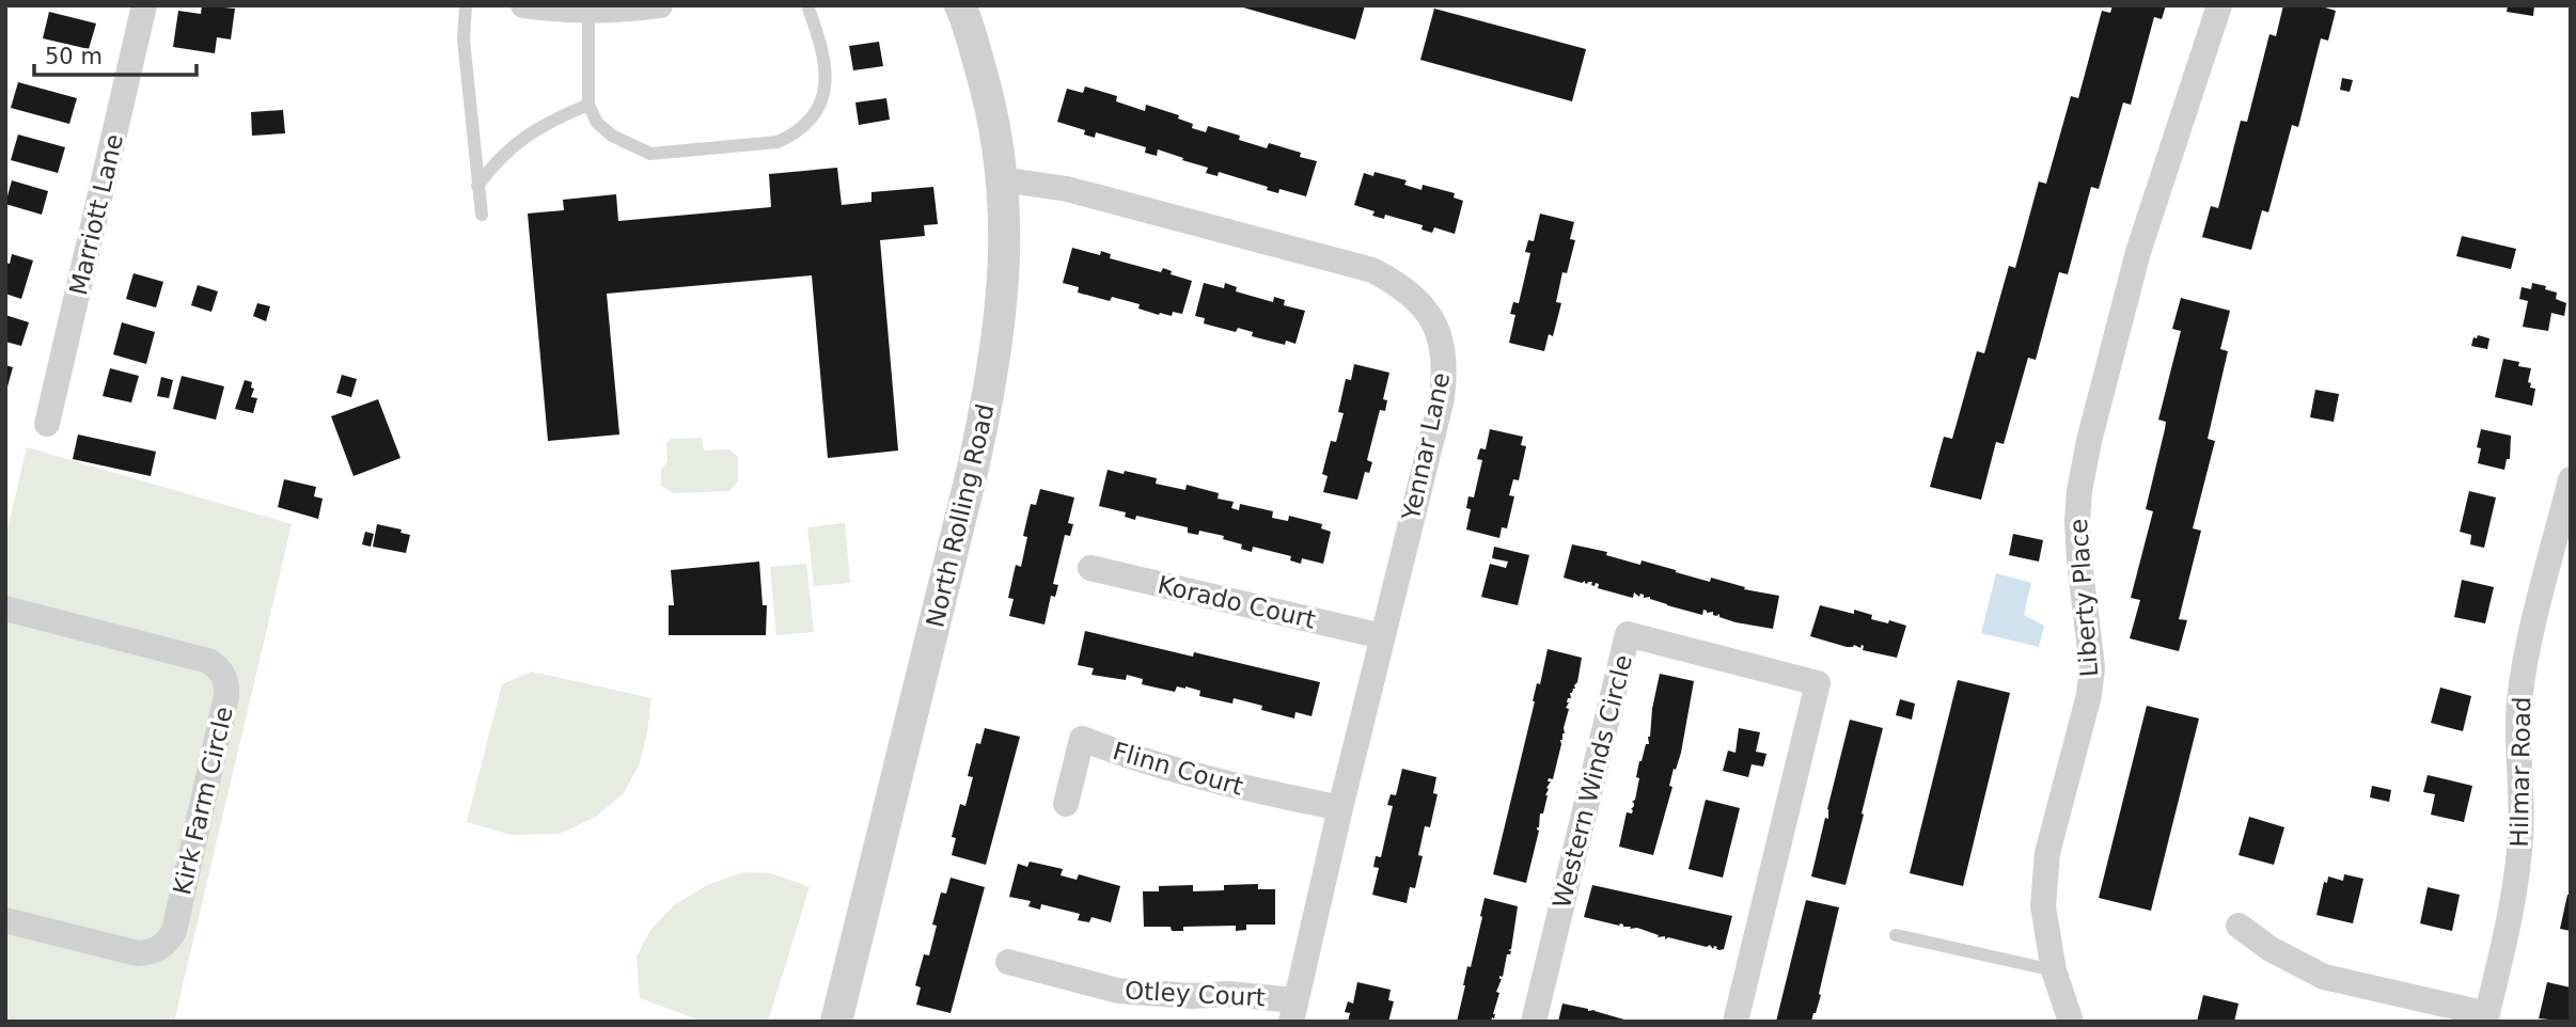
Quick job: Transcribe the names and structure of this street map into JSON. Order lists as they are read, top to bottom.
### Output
{
  "streets": {
    "street": [
      "Marriott Lane",
      "Yennar Lane",
      "North Rolling Road",
      "Liberty Place",
      "Korado Court",
      "Flinn Court",
      "Hilmar Road",
      "Western Winds Circle",
      "Kirk Farm Circle",
      "Otley Court"
    ]
  },
  "crossings": [
    ["Yennar Lane", "North Rolling Road"],
    ["Yennar Lane", "Korado Court"],
    ["Yennar Lane", "Flinn Court"],
    ["Yennar Lane", "Otley Court"]
  ],
  "scale_bar": "50 m"
}
